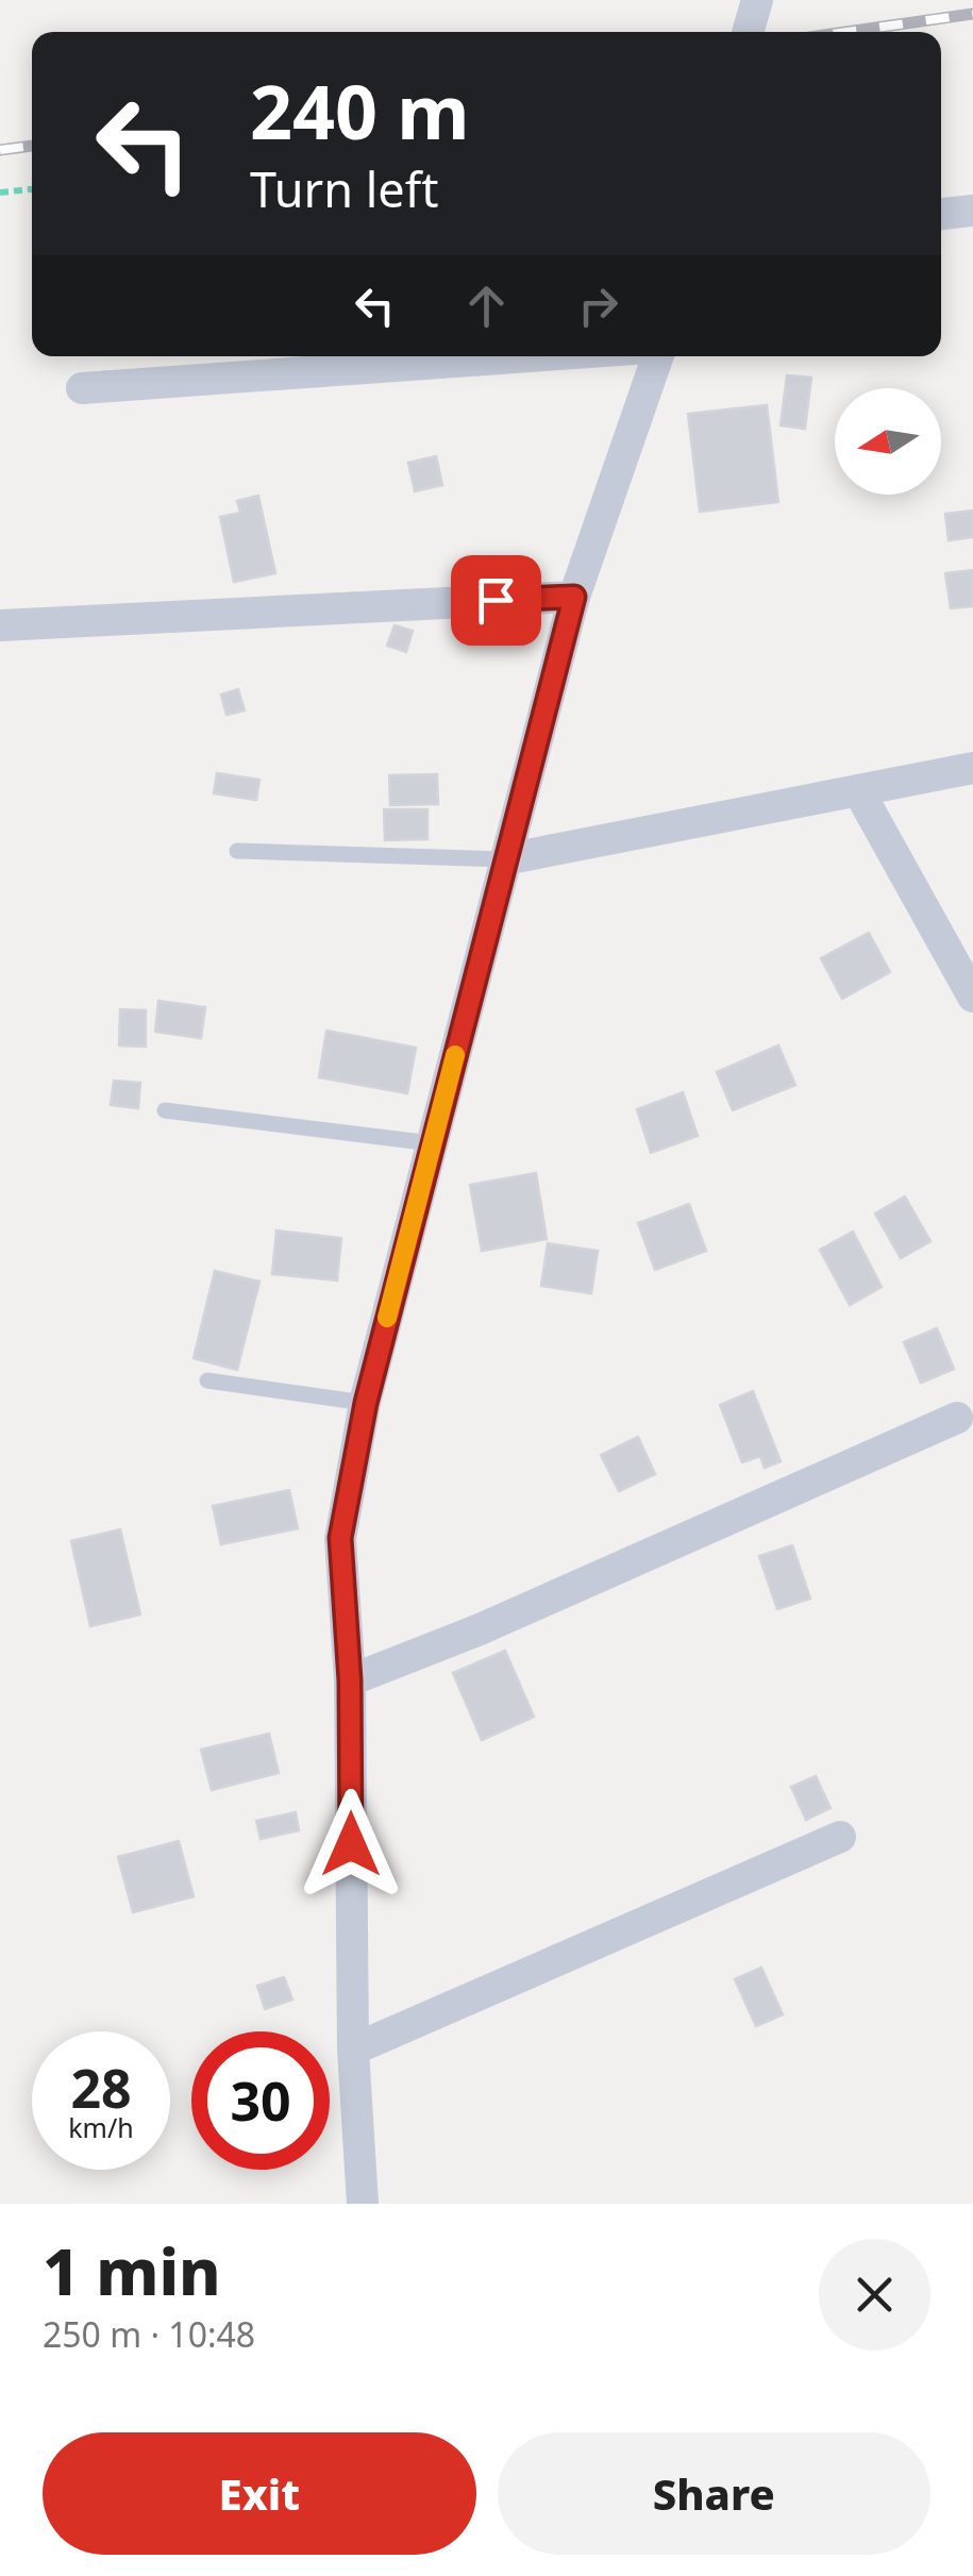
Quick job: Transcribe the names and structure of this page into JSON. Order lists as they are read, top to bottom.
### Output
{
  "north": "left",
  "page": {
    "turn": ["240 m", "Turn left"],
    "speed": "28 km/h",
    "limit": "30",
    "heading": ["1 min", "250 m · 10:48"],
    "buttons": ["Exit", "Share"]
  }
}
